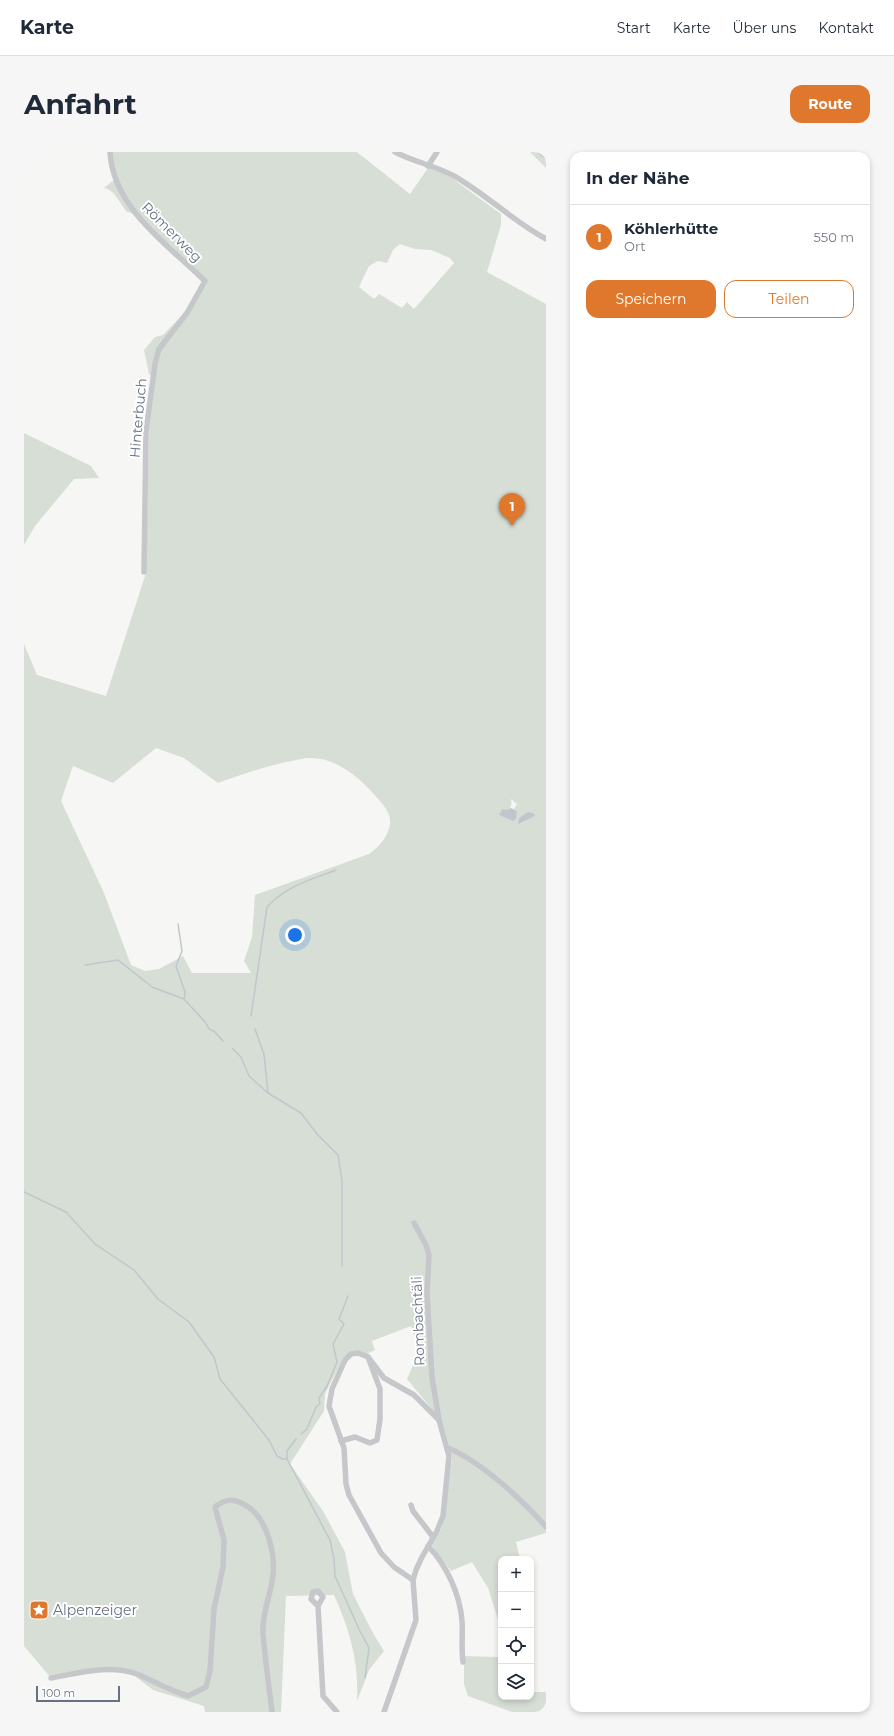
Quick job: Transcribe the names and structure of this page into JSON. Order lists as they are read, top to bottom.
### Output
{
  "streets": {
    "street": ["Römerweg", "Hinterbuch", "Rombachtäli"]
  },
  "crossings": [
    ["Römerweg", "Hinterbuch"]
  ],
  "places": {
    "place": ["Alpenzeiger"]
  },
  "scale_bar": "100 m",
  "page": {
    "header": "Karte",
    "nav": [
      "Start",
      "Karte",
      "Über uns",
      "Kontakt"
    ],
    "buttons": [
      "Route",
      ["Speichern", "Teilen"]
    ],
    "title": "Anfahrt",
    "heading": "In der Nähe",
    "list": [
      {
        "mark": "1",
        "name": "Köhlerhütte",
        "note": "Ort",
        "value": "550 m"
      }
    ],
    "pins": "1",
    "map_buttons": ["+", "−"],
    "scale": "100 m"
  }
}
